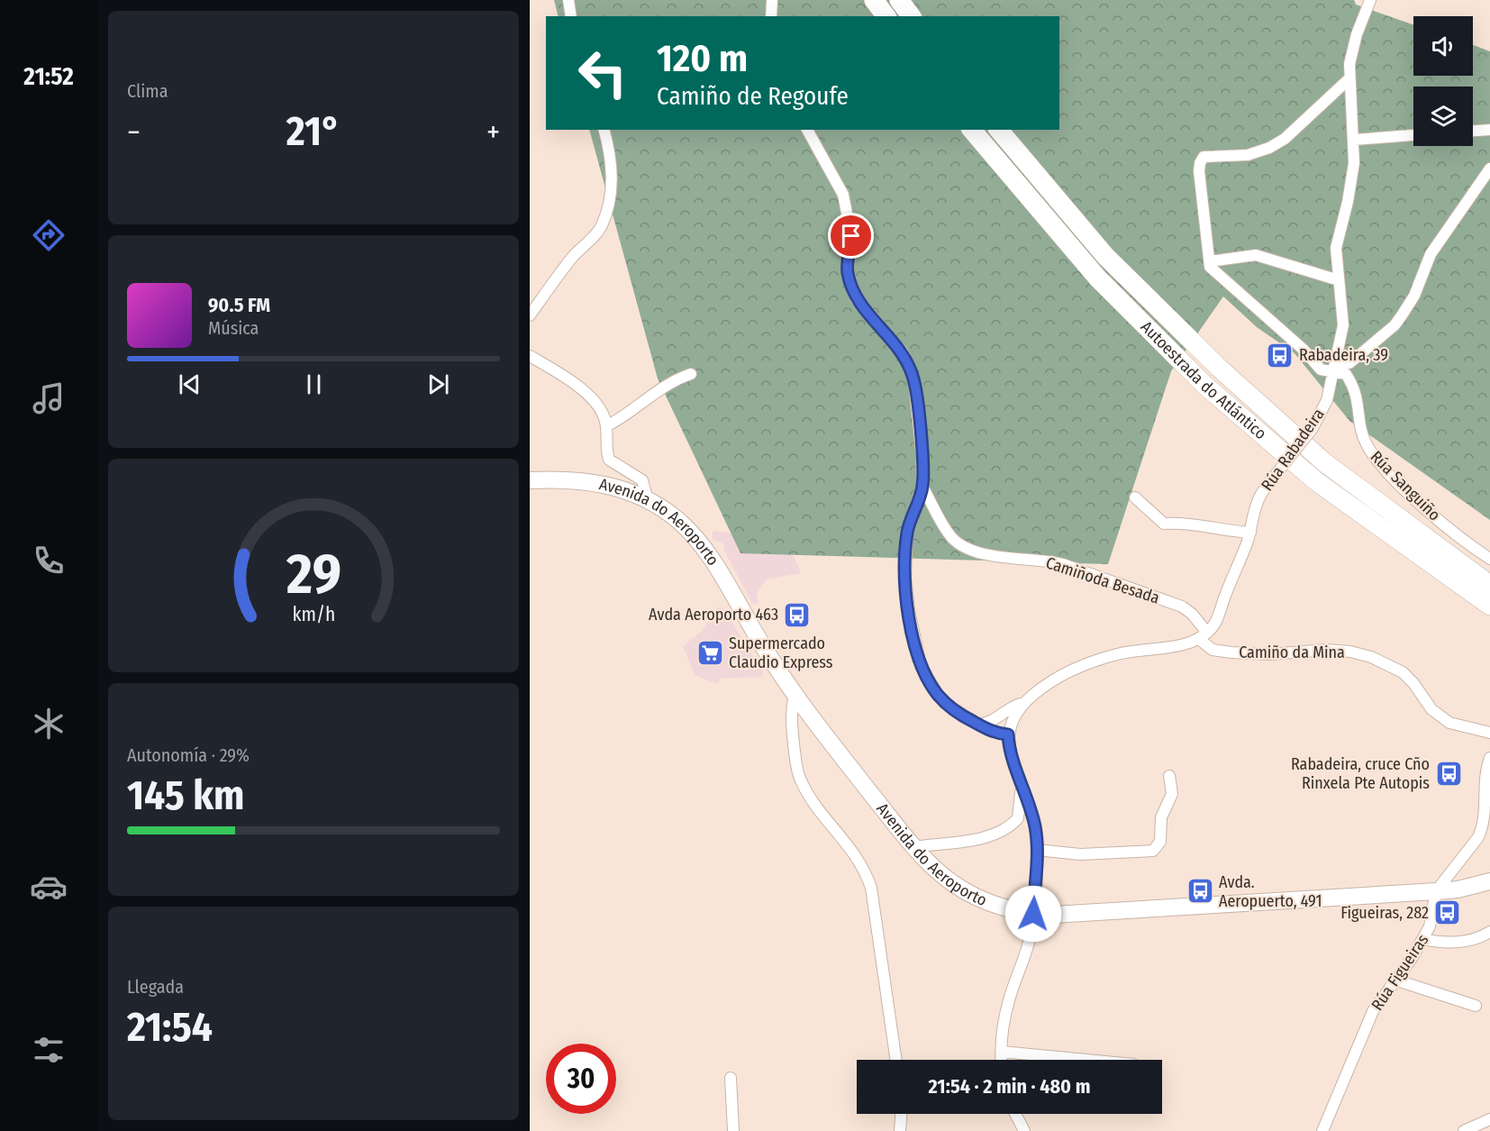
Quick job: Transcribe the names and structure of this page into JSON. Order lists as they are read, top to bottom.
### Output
{
  "streets": {
    "highway": ["Autoestrada do Atlántico"],
    "main road": ["Avenida do Aeroporto"],
    "street": [
      "Rúa Rabadeira",
      "Rúa Sanguiño",
      "Camiñoda Besada",
      "Camiño da Mina",
      "Rúa Figueiras"
    ]
  },
  "crossings": [
    ["Rúa Rabadeira", "Rúa Sanguiño"],
    ["Rúa Rabadeira", "Camiñoda Besada"],
    ["Rúa Rabadeira", "Camiño da Mina"],
    ["Avenida do Aeroporto", "Rúa Figueiras"],
    ["Camiñoda Besada", "Camiño da Mina"]
  ],
  "places": {
    "bus stop": [
      "Rabadeira, 39",
      "Avda Aeroporto 463",
      "Rabadeira, cruce Cño Rinxela Pte Autopis",
      "Avda. Aeropuerto, 491",
      "Figueiras, 282"
    ],
    "supermarket": ["Supermercado Claudio Express"]
  },
  "page": {
    "tabs": "21:52",
    "tile": [
      "Clima",
      ["Autonomía · 29%", "145 km"],
      ["Llegada", "21:54"]
    ],
    "turn": ["120 m", "Camiño de Regoufe"],
    "heat": ["−", "21°", "+"],
    "song": ["90.5 FM", "Música"],
    "limit": "30",
    "trip": "21:54 · 2 min · 480 m",
    "gauge": ["29", "km/h"]
  }
}
